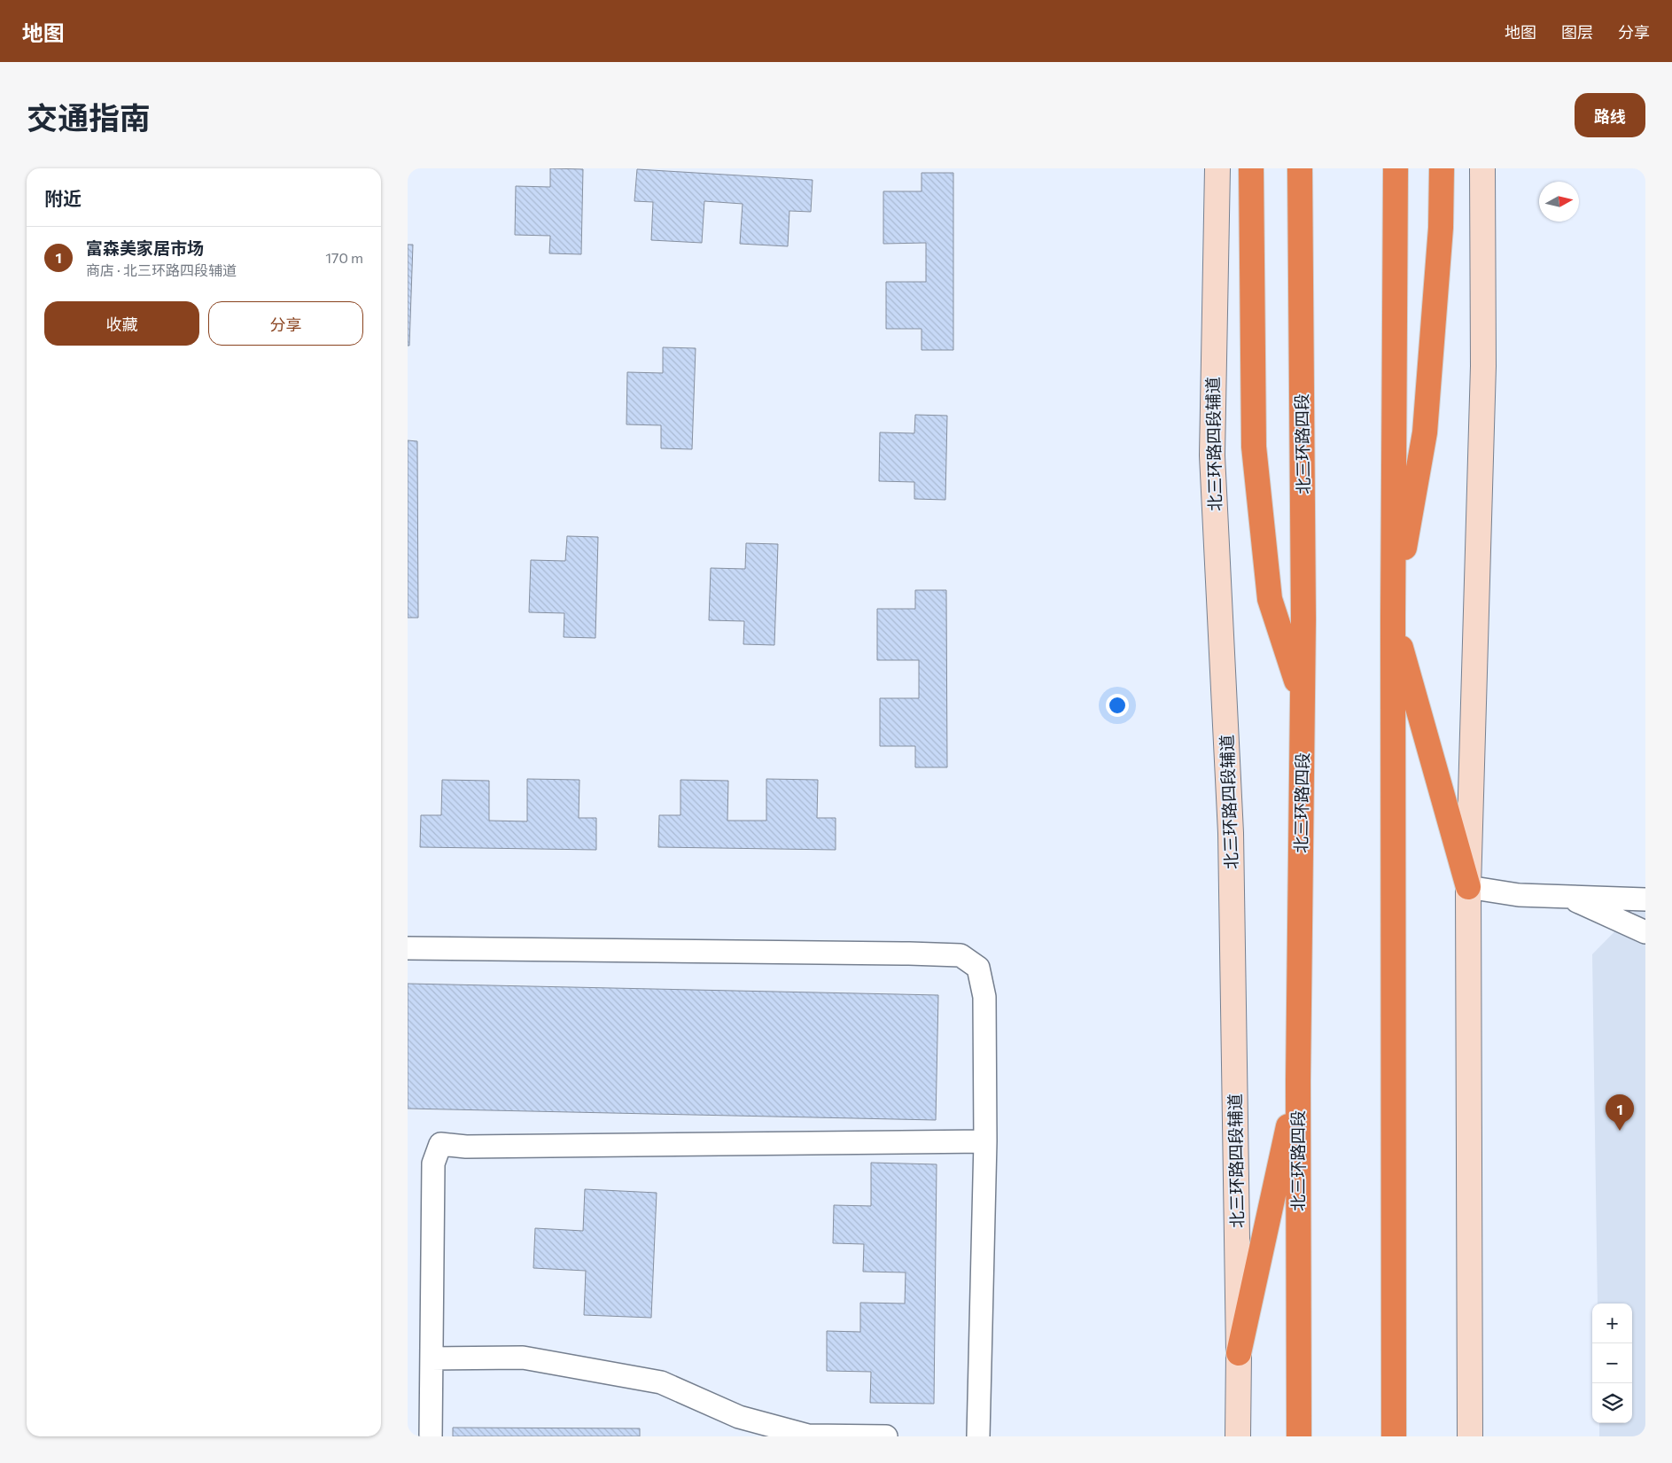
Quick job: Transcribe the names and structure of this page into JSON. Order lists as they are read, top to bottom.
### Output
{
  "streets": {
    "highway": ["北三环路四段"],
    "main road": ["北三环路四段辅道"]
  },
  "north": "right",
  "page": {
    "header": "地图",
    "nav": ["地图", "图层", "分享"],
    "title": "交通指南",
    "buttons": [
      "路线",
      ["收藏", "分享"]
    ],
    "heading": "附近",
    "list": [
      {
        "mark": "1",
        "name": "富森美家居市场",
        "note": "商店 · 北三环路四段辅道",
        "value": "170 m"
      }
    ],
    "pins": "1",
    "map_buttons": ["+", "−"]
  }
}
